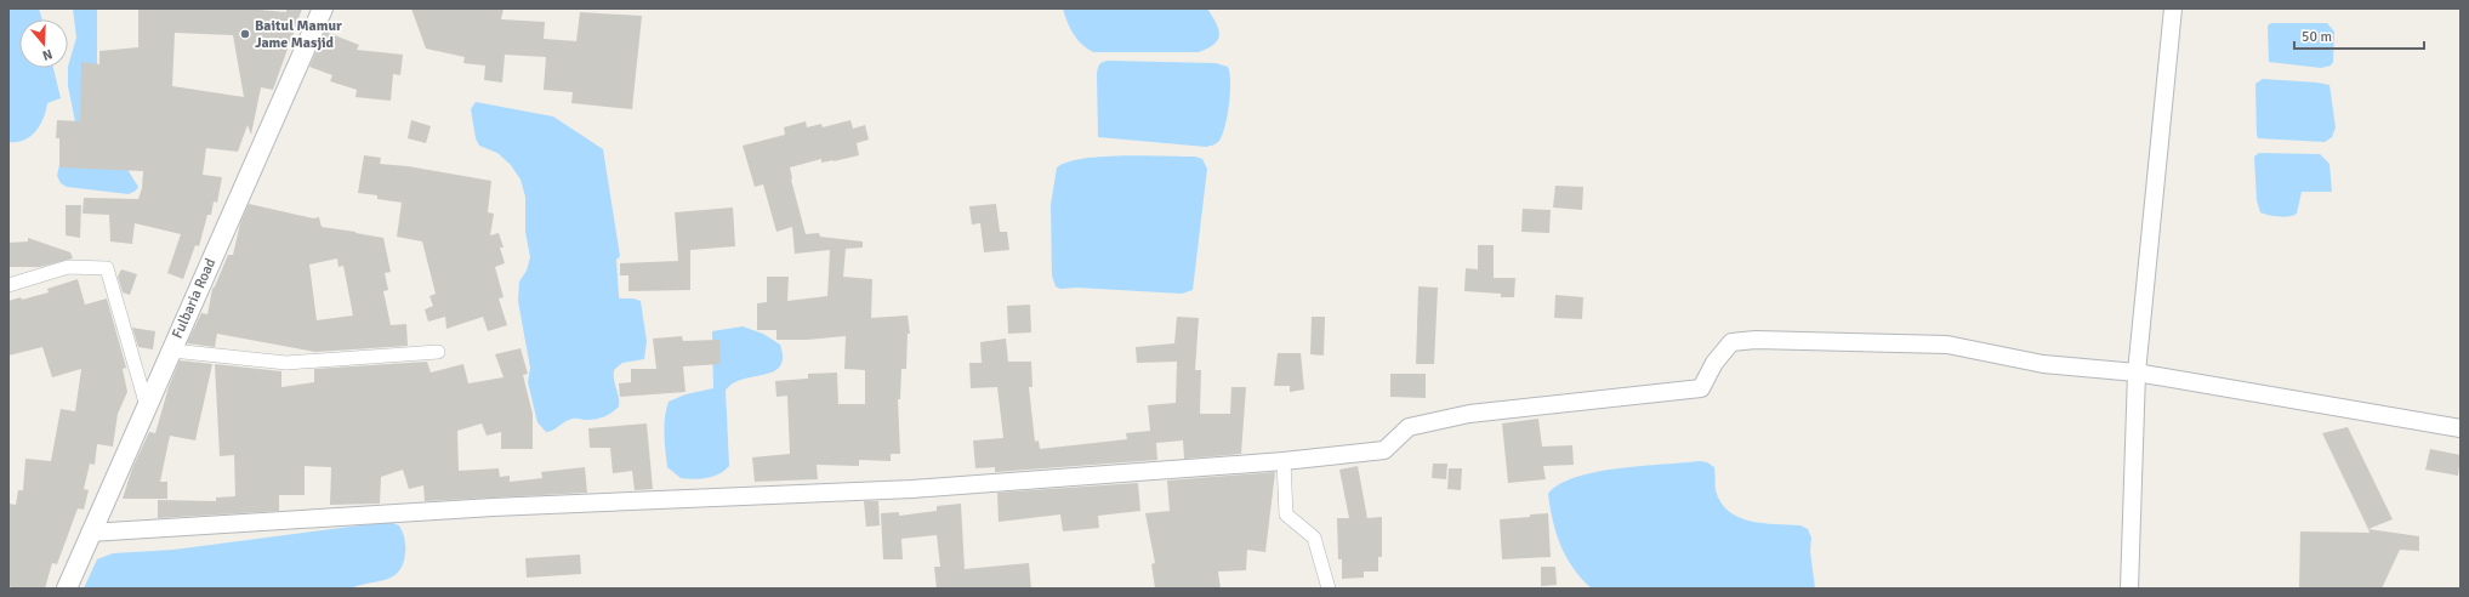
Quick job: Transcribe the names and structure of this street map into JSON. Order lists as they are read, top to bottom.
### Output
{
  "streets": {
    "main road": ["Fulbaria Road"]
  },
  "places": ["Baitul Mamur Jame Masjid"],
  "scale_bar": "50 m",
  "north": "bottom"
}
